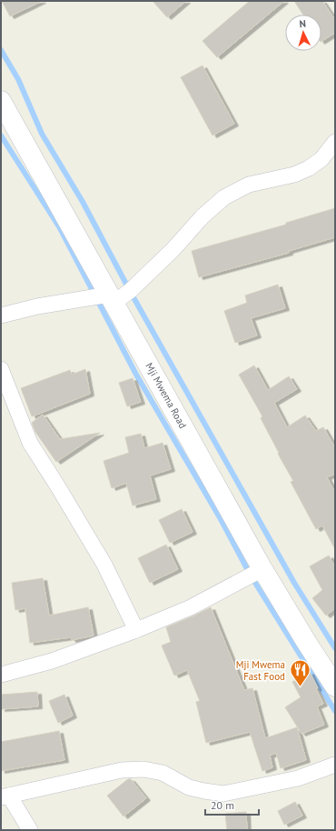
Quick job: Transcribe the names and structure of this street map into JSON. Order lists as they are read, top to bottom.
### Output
{
  "streets": {
    "main road": ["Mji Mwema Road"]
  },
  "places": {
    "restaurant": ["Mji Mwema Fast Food"]
  },
  "scale_bar": "20 m",
  "north": "top"
}
